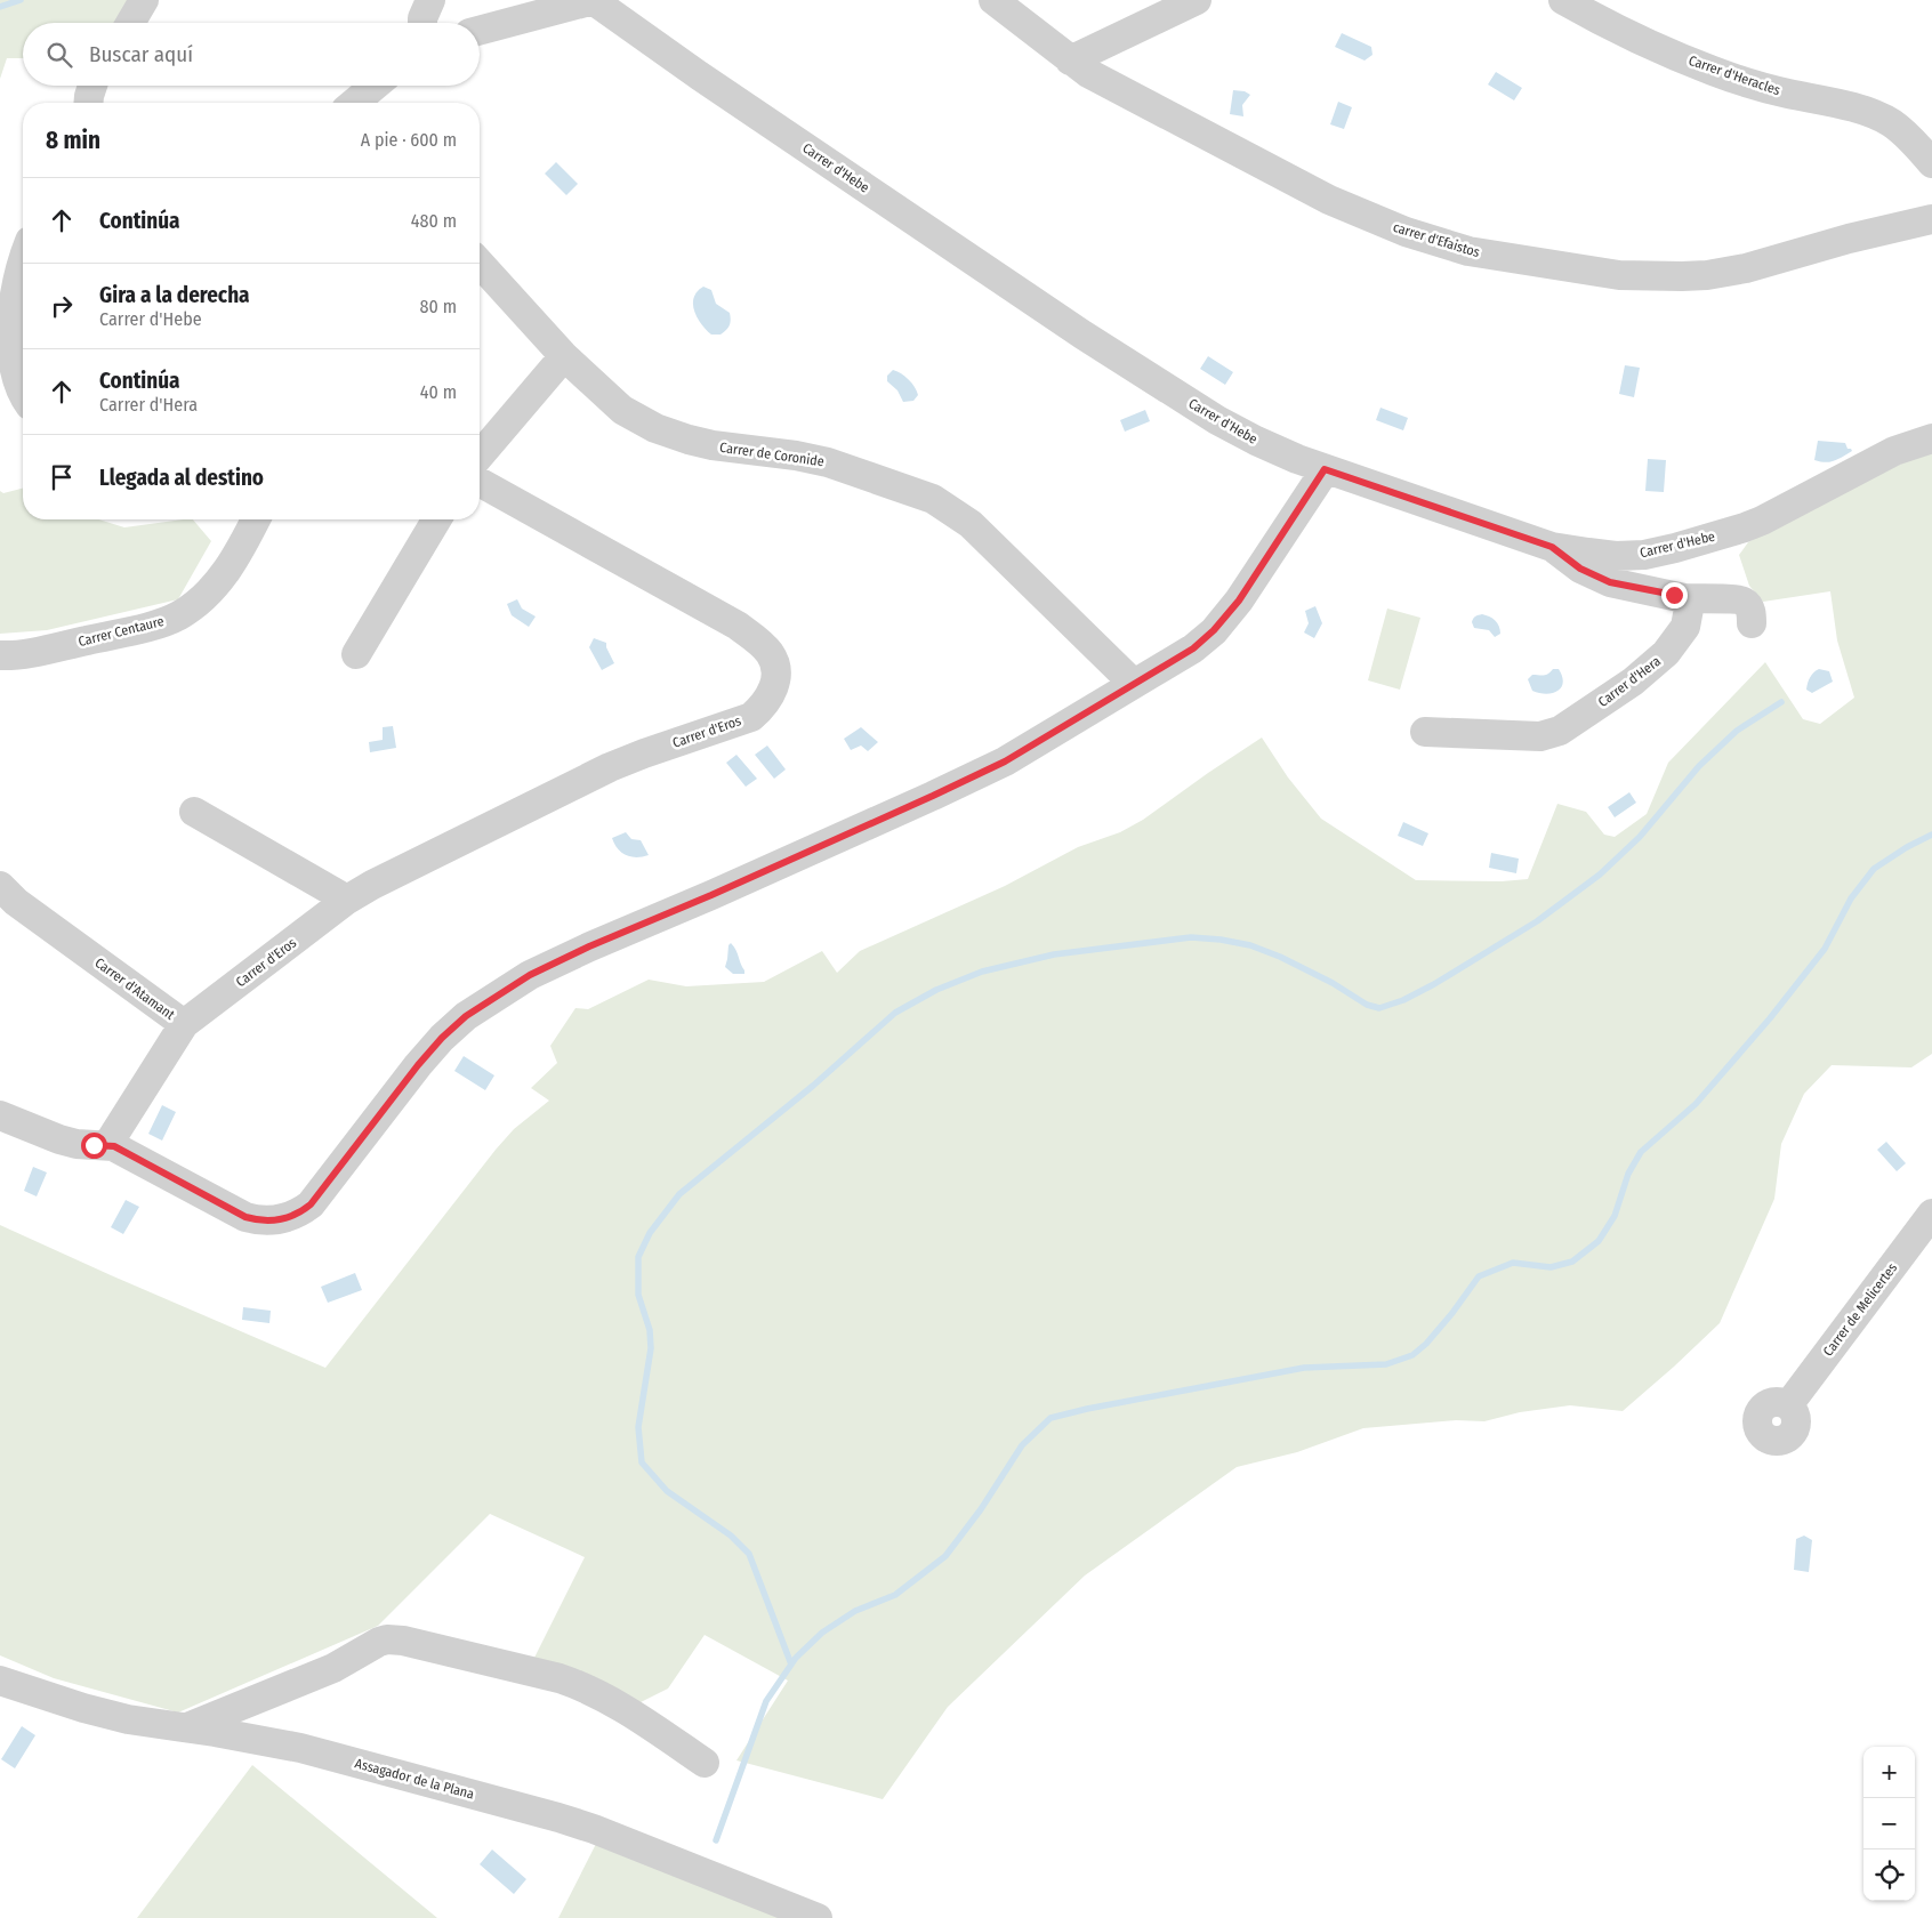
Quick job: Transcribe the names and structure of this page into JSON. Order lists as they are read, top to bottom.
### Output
{
  "streets": {
    "street": [
      "Carrer d'Heracles",
      "Carrer d'Hebe",
      "carrer d'Efaistos",
      "Carrer de Coronide",
      "Carrer Centaure",
      "Carrer d'Hera",
      "Carrer d'Eros",
      "Carrer d'Atamant",
      "Carrer de Melicertes",
      "Assagador de la Plana"
    ]
  },
  "crossings": [
    ["Carrer d'Eros", "Carrer d'Atamant"]
  ],
  "page": {
    "search": "Buscar aquí",
    "heading": ["8 min", "A pie · 600 m"],
    "list": [
      ["Continúa", "480 m"],
      ["Gira a la derecha", "Carrer d'Hebe", "80 m"],
      ["Continúa", "Carrer d'Hera", "40 m"],
      "Llegada al destino"
    ],
    "map_buttons": ["+", "−"]
  }
}
